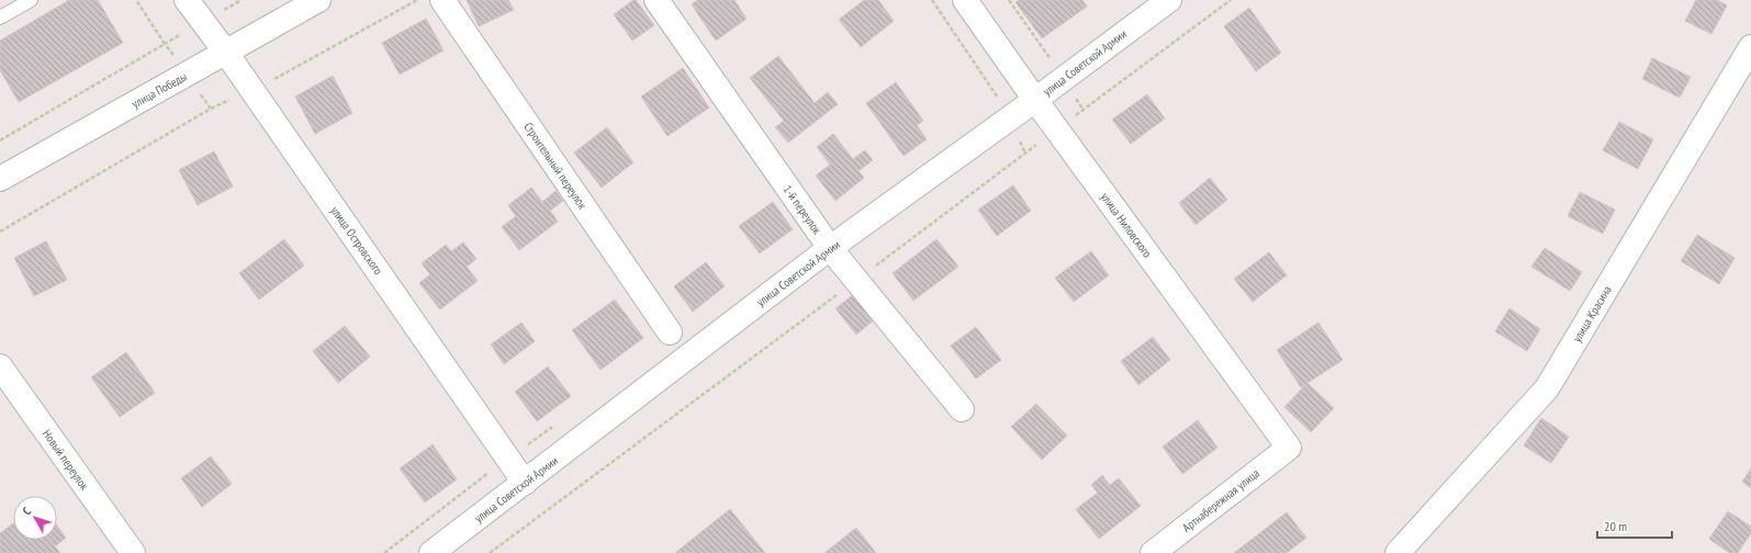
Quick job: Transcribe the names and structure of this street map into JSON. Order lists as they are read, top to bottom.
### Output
{
  "streets": {
    "street": [
      "улица Советской Армии",
      "улица Победы",
      "Строительный переулок",
      "1-й переулок",
      "улица Ниловского",
      "улица Островского",
      "улица Красина",
      "Новый переулок",
      "Артнабережная улица"
    ]
  },
  "crossings": [
    ["улица Советской Армии", "1-й переулок"],
    ["улица Советской Армии", "улица Ниловского"],
    ["улица Советской Армии", "улица Островского"],
    ["улица Победы", "улица Островского"],
    ["улица Ниловского", "Артнабережная улица"]
  ],
  "scale_bar": "20 m",
  "north": "top left"
}
